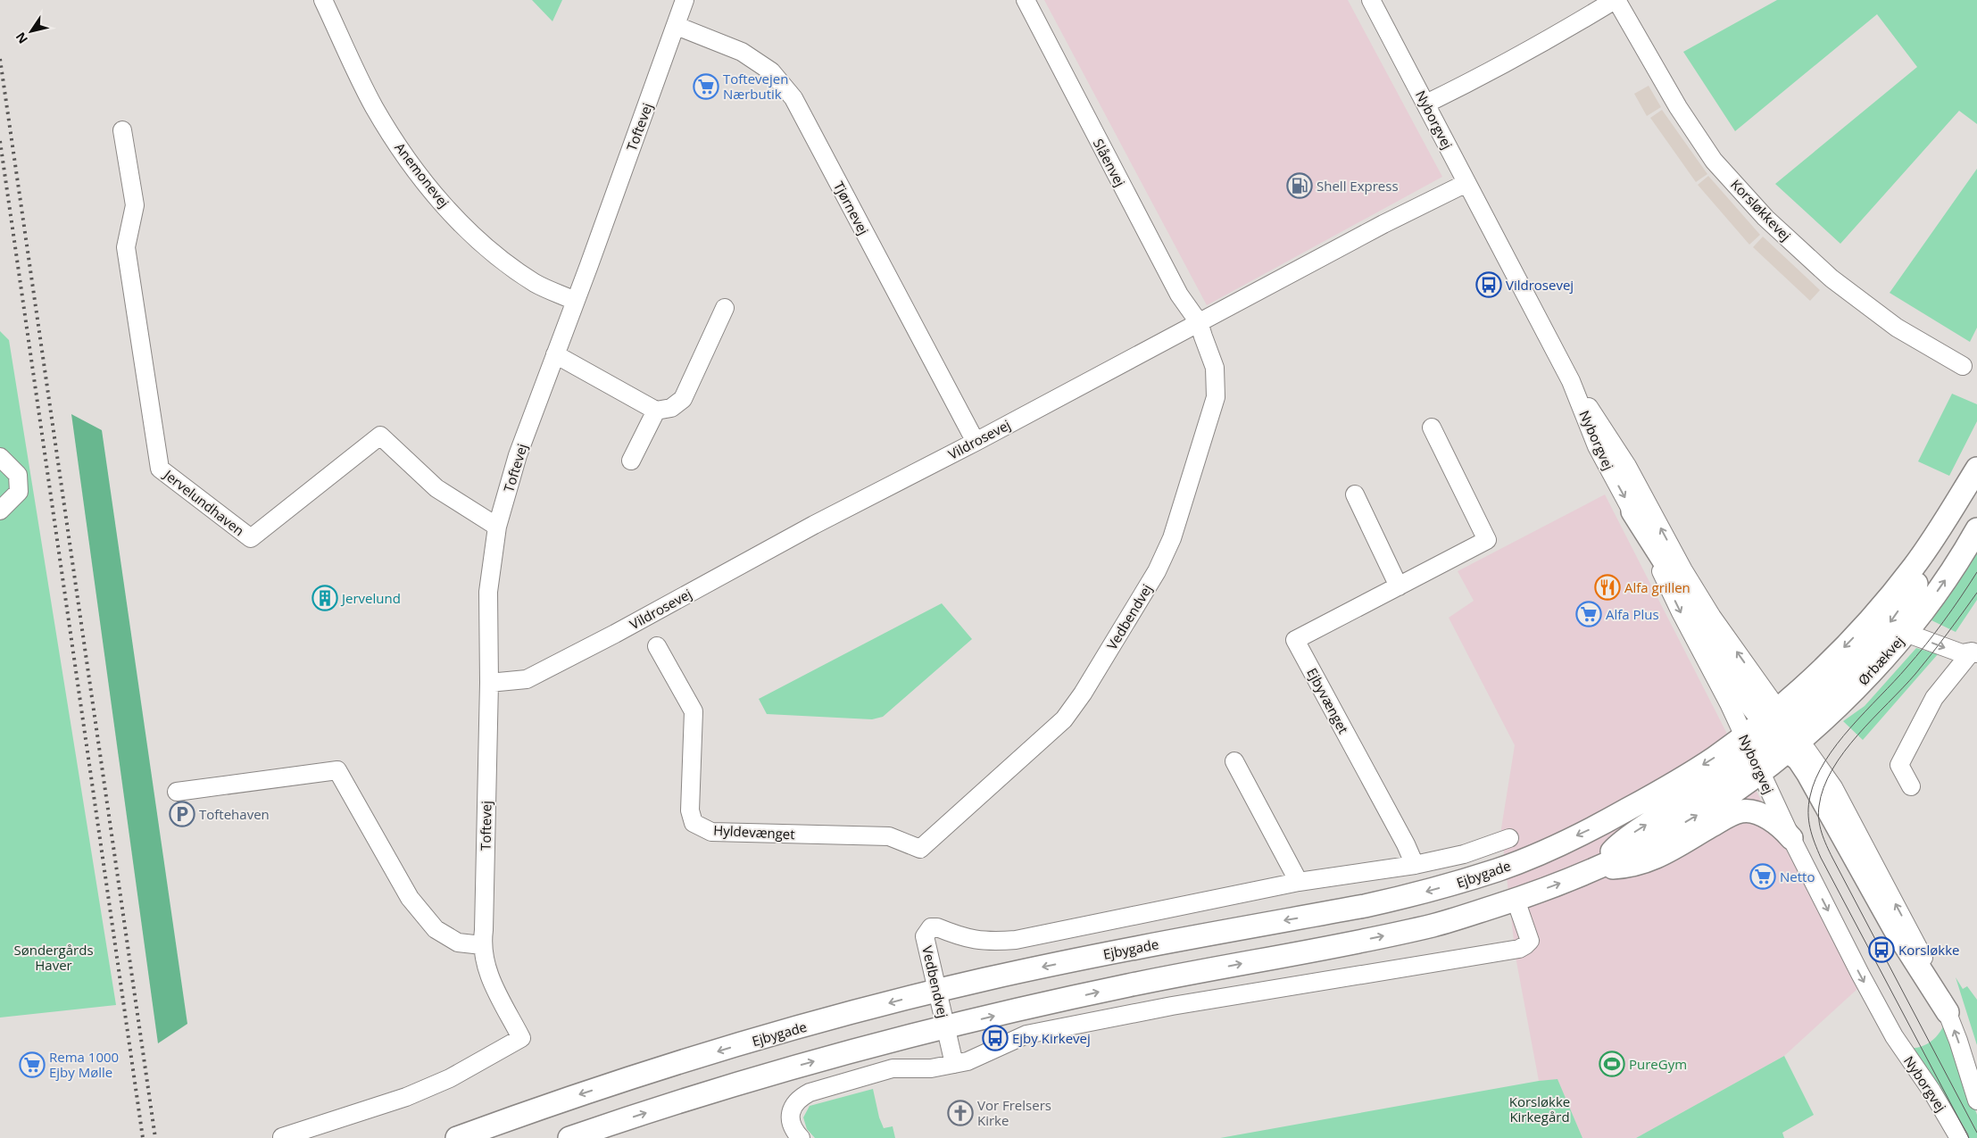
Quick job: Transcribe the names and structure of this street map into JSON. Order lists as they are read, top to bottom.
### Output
{
  "streets": {
    "main road": ["Ørbækvej", "Ejbygade"],
    "street": [
      "Nyborgvej",
      "Toftevej",
      "Slåenvej",
      "Anemonevej",
      "Tjørnevej",
      "Korsløkkevej",
      "Vildrosevej",
      "Jervelundhaven",
      "Vedbendvej",
      "Ejbyvænget",
      "Hyldevænget"
    ]
  },
  "crossings": [
    ["Nyborgvej", "Korsløkkevej"],
    ["Nyborgvej", "Vildrosevej"],
    ["Nyborgvej", "Ørbækvej"],
    ["Nyborgvej", "Ejbygade"],
    ["Toftevej", "Anemonevej"],
    ["Toftevej", "Tjørnevej"],
    ["Toftevej", "Vildrosevej"],
    ["Toftevej", "Jervelundhaven"],
    ["Slåenvej", "Vildrosevej"],
    ["Slåenvej", "Vedbendvej"],
    ["Tjørnevej", "Vildrosevej"],
    ["Vildrosevej", "Vedbendvej"],
    ["Vedbendvej", "Hyldevænget"],
    ["Vedbendvej", "Ejbygade"],
    ["Ørbækvej", "Ejbygade"],
    ["Ejbyvænget", "Ejbygade"]
  ],
  "parks": ["Søndergårds Haver", "Korsløkke Kirkegård"],
  "places": {
    "supermarket": [
      "Toftevejen Nærbutik",
      "Alfa Plus",
      "Netto",
      "Rema 1000 Ejby Mølle"
    ],
    "fuel station": ["Shell Express"],
    "bus stop": ["Vildrosevej", "Korsløkke", "Ejby Kirkevej"],
    "restaurant": ["Alfa grillen"],
    "building": ["Jervelund"],
    "parking": ["Toftehaven"],
    "sports": ["PureGym"],
    "church": ["Vor Frelsers Kirke"]
  },
  "north": "bottom left"
}
